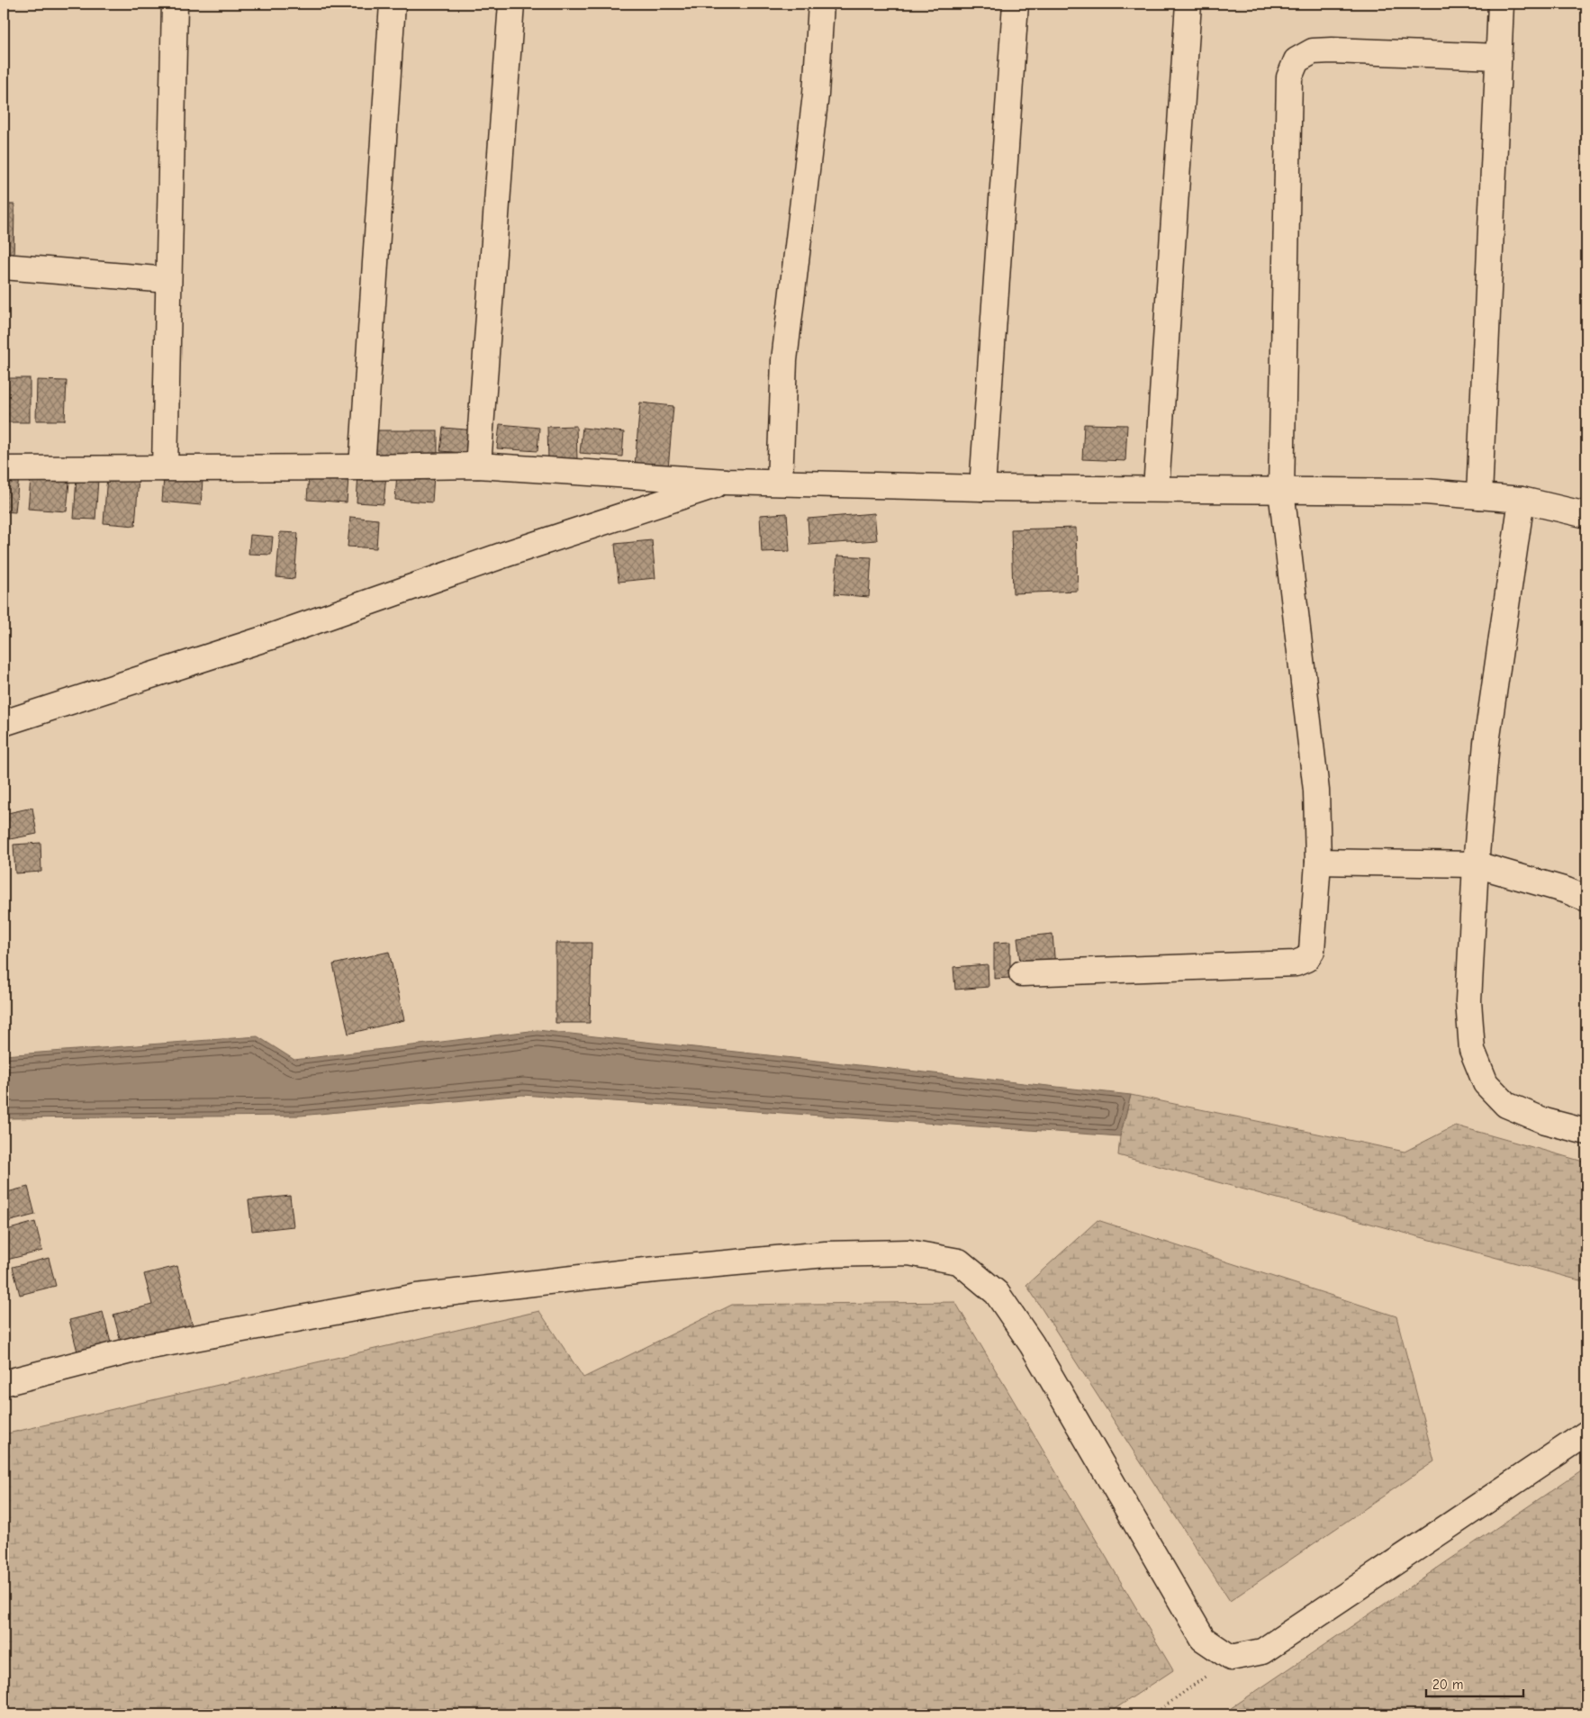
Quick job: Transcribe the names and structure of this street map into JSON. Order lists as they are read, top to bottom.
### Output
{
  "scale_bar": "20 m"
}
